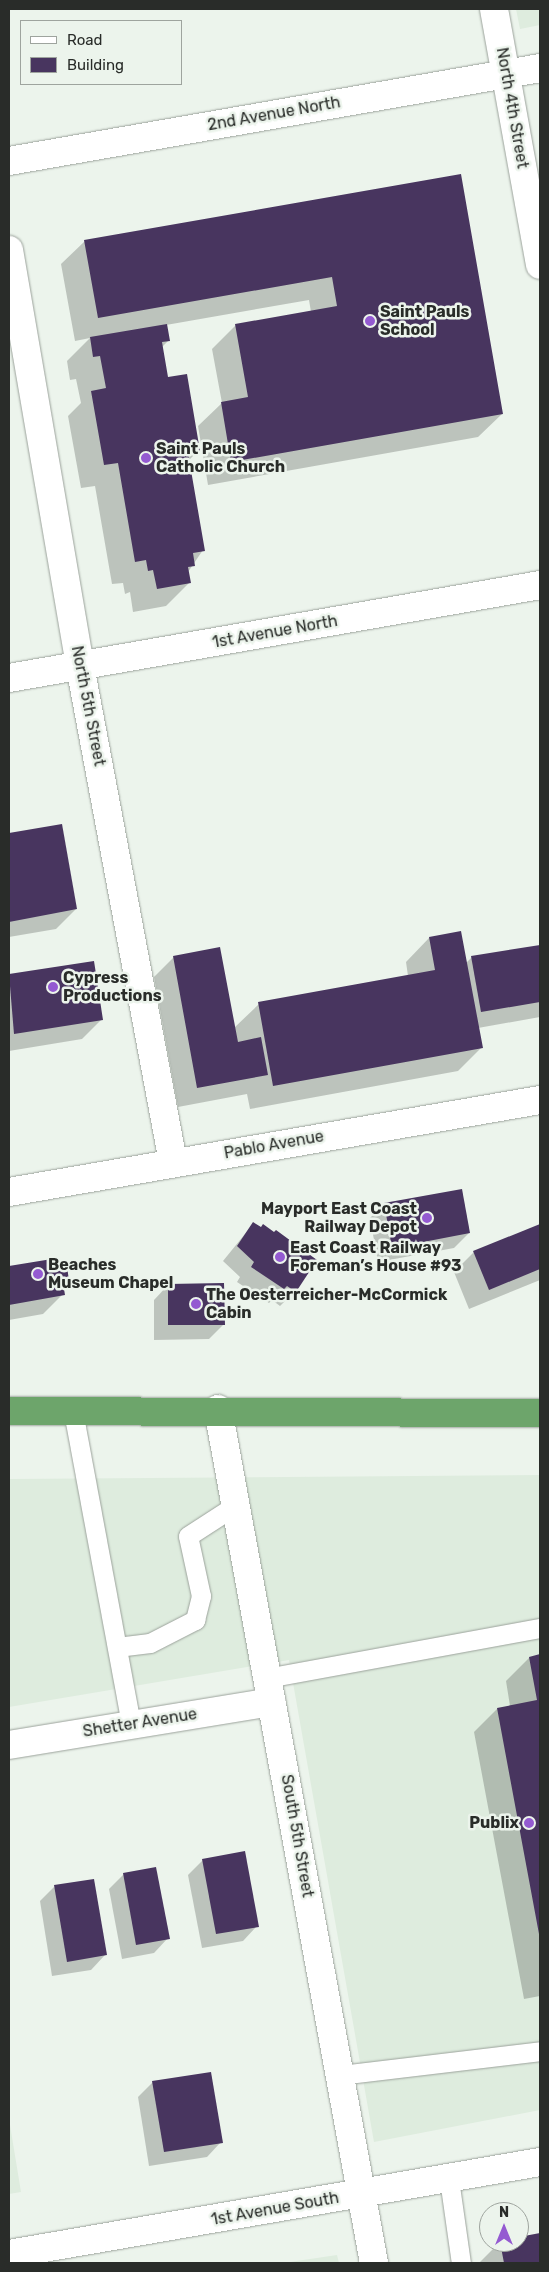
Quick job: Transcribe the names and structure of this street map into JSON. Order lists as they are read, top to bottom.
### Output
{
  "streets": {
    "street": [
      "North 4th Street",
      "2nd Avenue North",
      "1st Avenue North",
      "North 5th Street",
      "Pablo Avenue",
      "Shetter Avenue",
      "South 5th Street",
      "1st Avenue South"
    ]
  },
  "crossings": [
    ["North 4th Street", "2nd Avenue North"],
    ["1st Avenue North", "North 5th Street"],
    ["North 5th Street", "Pablo Avenue"],
    ["Shetter Avenue", "South 5th Street"],
    ["South 5th Street", "1st Avenue South"]
  ],
  "places": [
    "Saint Pauls School",
    "Saint Pauls Catholic Church",
    "Cypress Productions",
    "Mayport East Coast Railway Depot",
    "East Coast Railway Foreman’s House #93",
    "Beaches Museum Chapel",
    "The Oesterreicher-McCormick Cabin",
    "Publix"
  ],
  "legend": ["Road", "Building"],
  "north": "top"
}
